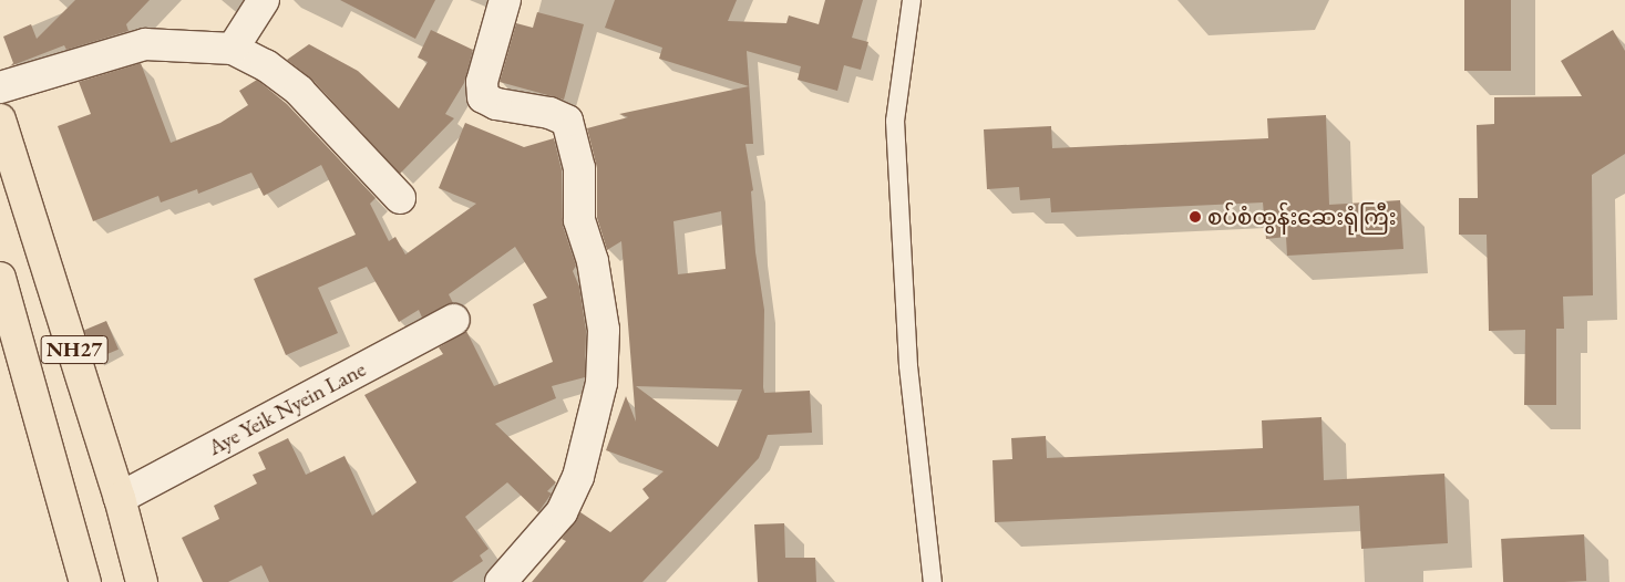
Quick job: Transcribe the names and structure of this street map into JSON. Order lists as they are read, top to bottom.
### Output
{
  "streets": {
    "highway": ["NH27"],
    "street": ["Aye Yeik Nyein Lane"]
  },
  "crossings": [
    ["NH27", "Aye Yeik Nyein Lane"]
  ],
  "places": ["စပ်စံထွန်းဆေးရုံကြီး"]
}
